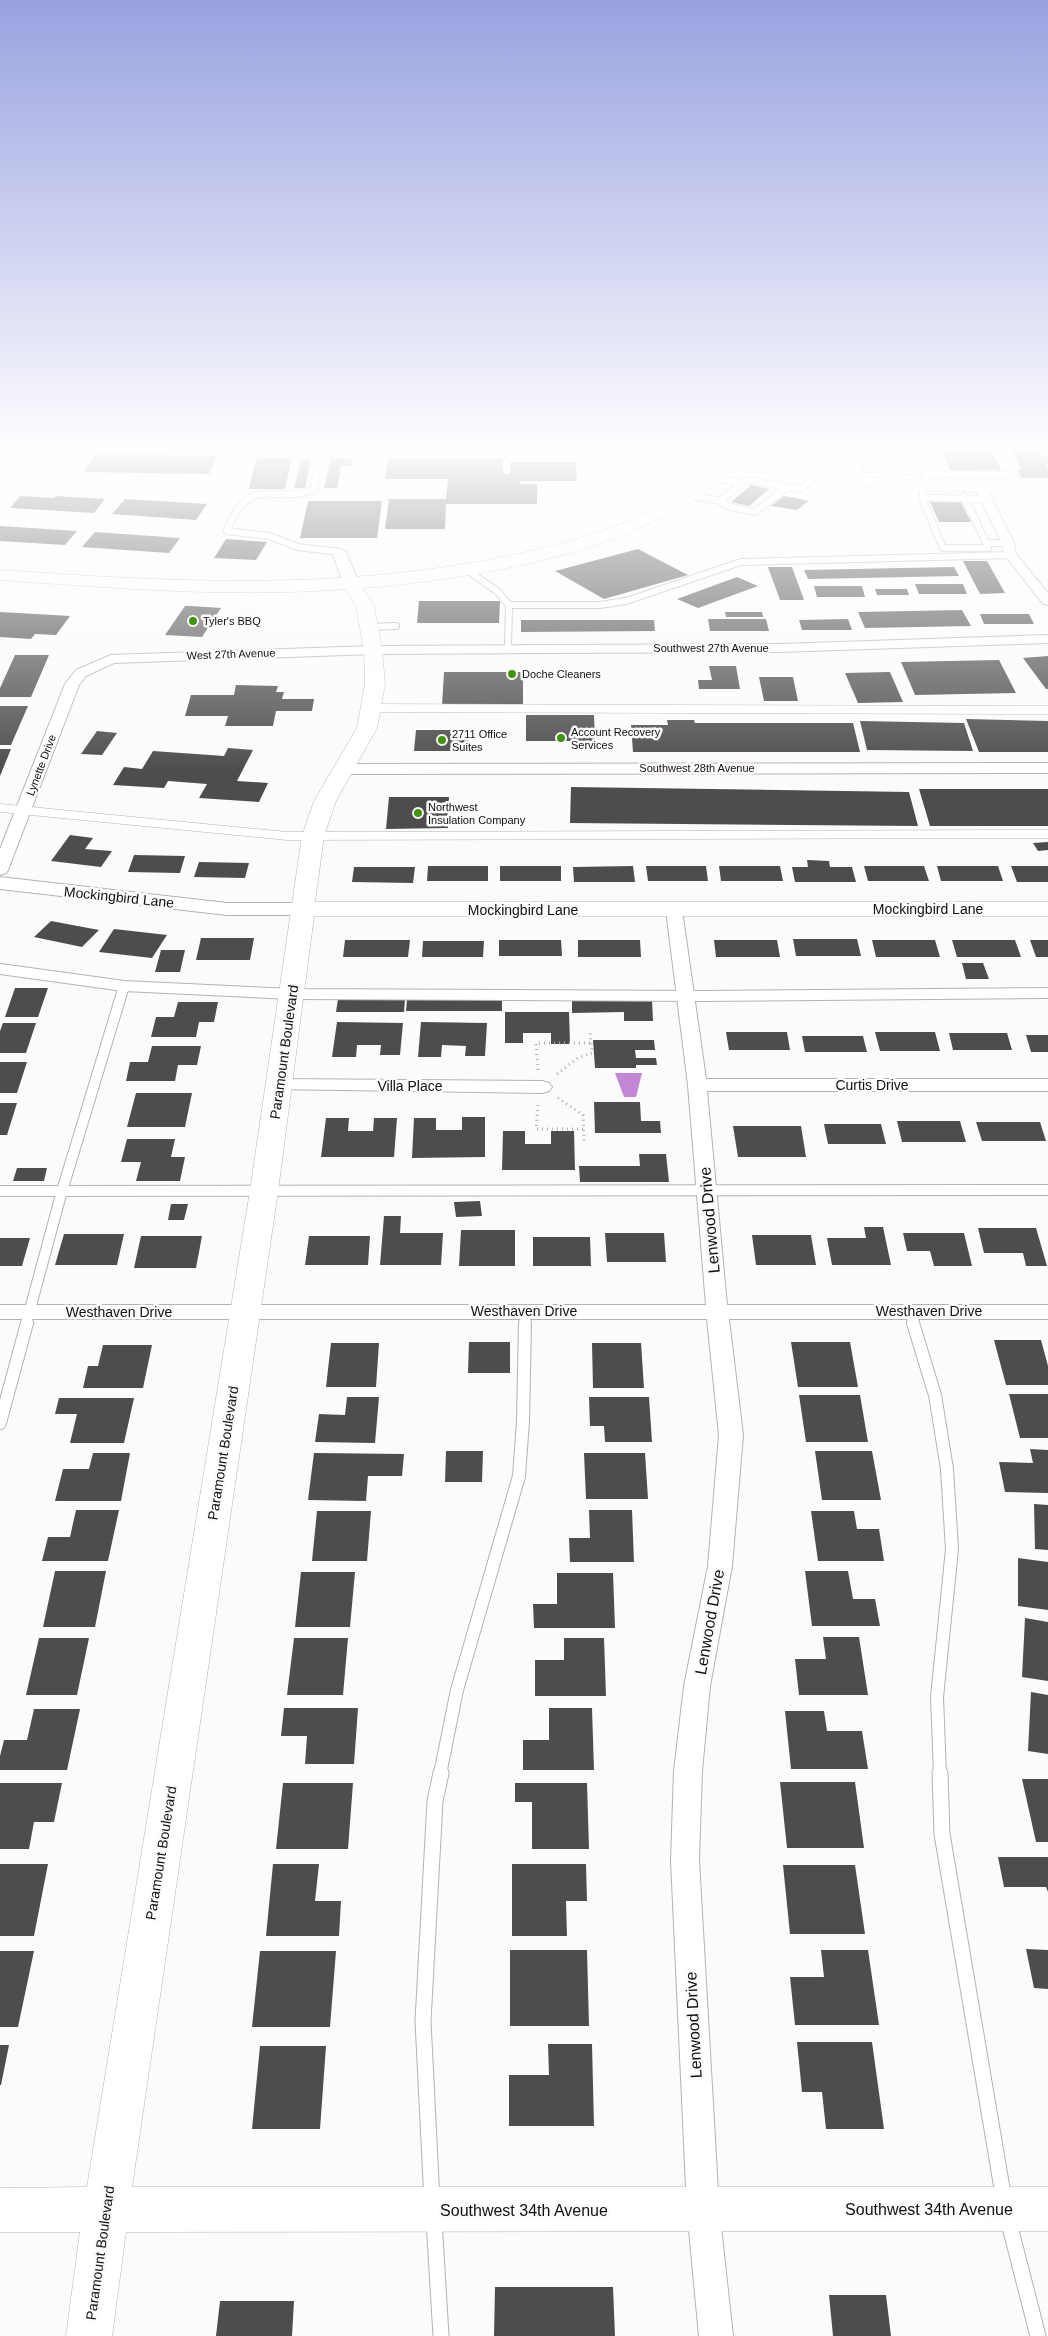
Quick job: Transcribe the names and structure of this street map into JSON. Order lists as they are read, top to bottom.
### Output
{
  "streets": {
    "main road": ["Mockingbird Lane", "Paramount Boulevard", "Southwest 34th Avenue"],
    "street": [
      "Southwest 27th Avenue",
      "West 27th Avenue",
      "Lynette Drive",
      "Southwest 28th Avenue",
      "Curtis Drive",
      "Villa Place",
      "Lenwood Drive",
      "Westhaven Drive"
    ]
  },
  "crossings": [
    ["Southwest 27th Avenue", "West 27th Avenue"],
    ["Southwest 27th Avenue", "Paramount Boulevard"],
    ["West 27th Avenue", "Lynette Drive"],
    ["West 27th Avenue", "Paramount Boulevard"],
    ["Southwest 28th Avenue", "Paramount Boulevard"],
    ["Mockingbird Lane", "Paramount Boulevard"],
    ["Mockingbird Lane", "Lenwood Drive"],
    ["Paramount Boulevard", "Villa Place"],
    ["Paramount Boulevard", "Westhaven Drive"],
    ["Paramount Boulevard", "Southwest 34th Avenue"],
    ["Curtis Drive", "Lenwood Drive"],
    ["Lenwood Drive", "Westhaven Drive"],
    ["Lenwood Drive", "Southwest 34th Avenue"]
  ],
  "places": [
    "Tyler's BBQ",
    "Doche Cleaners",
    "Account Recovery Services",
    "2711 Office Suites",
    "Northwest Insulation Company"
  ]
}
